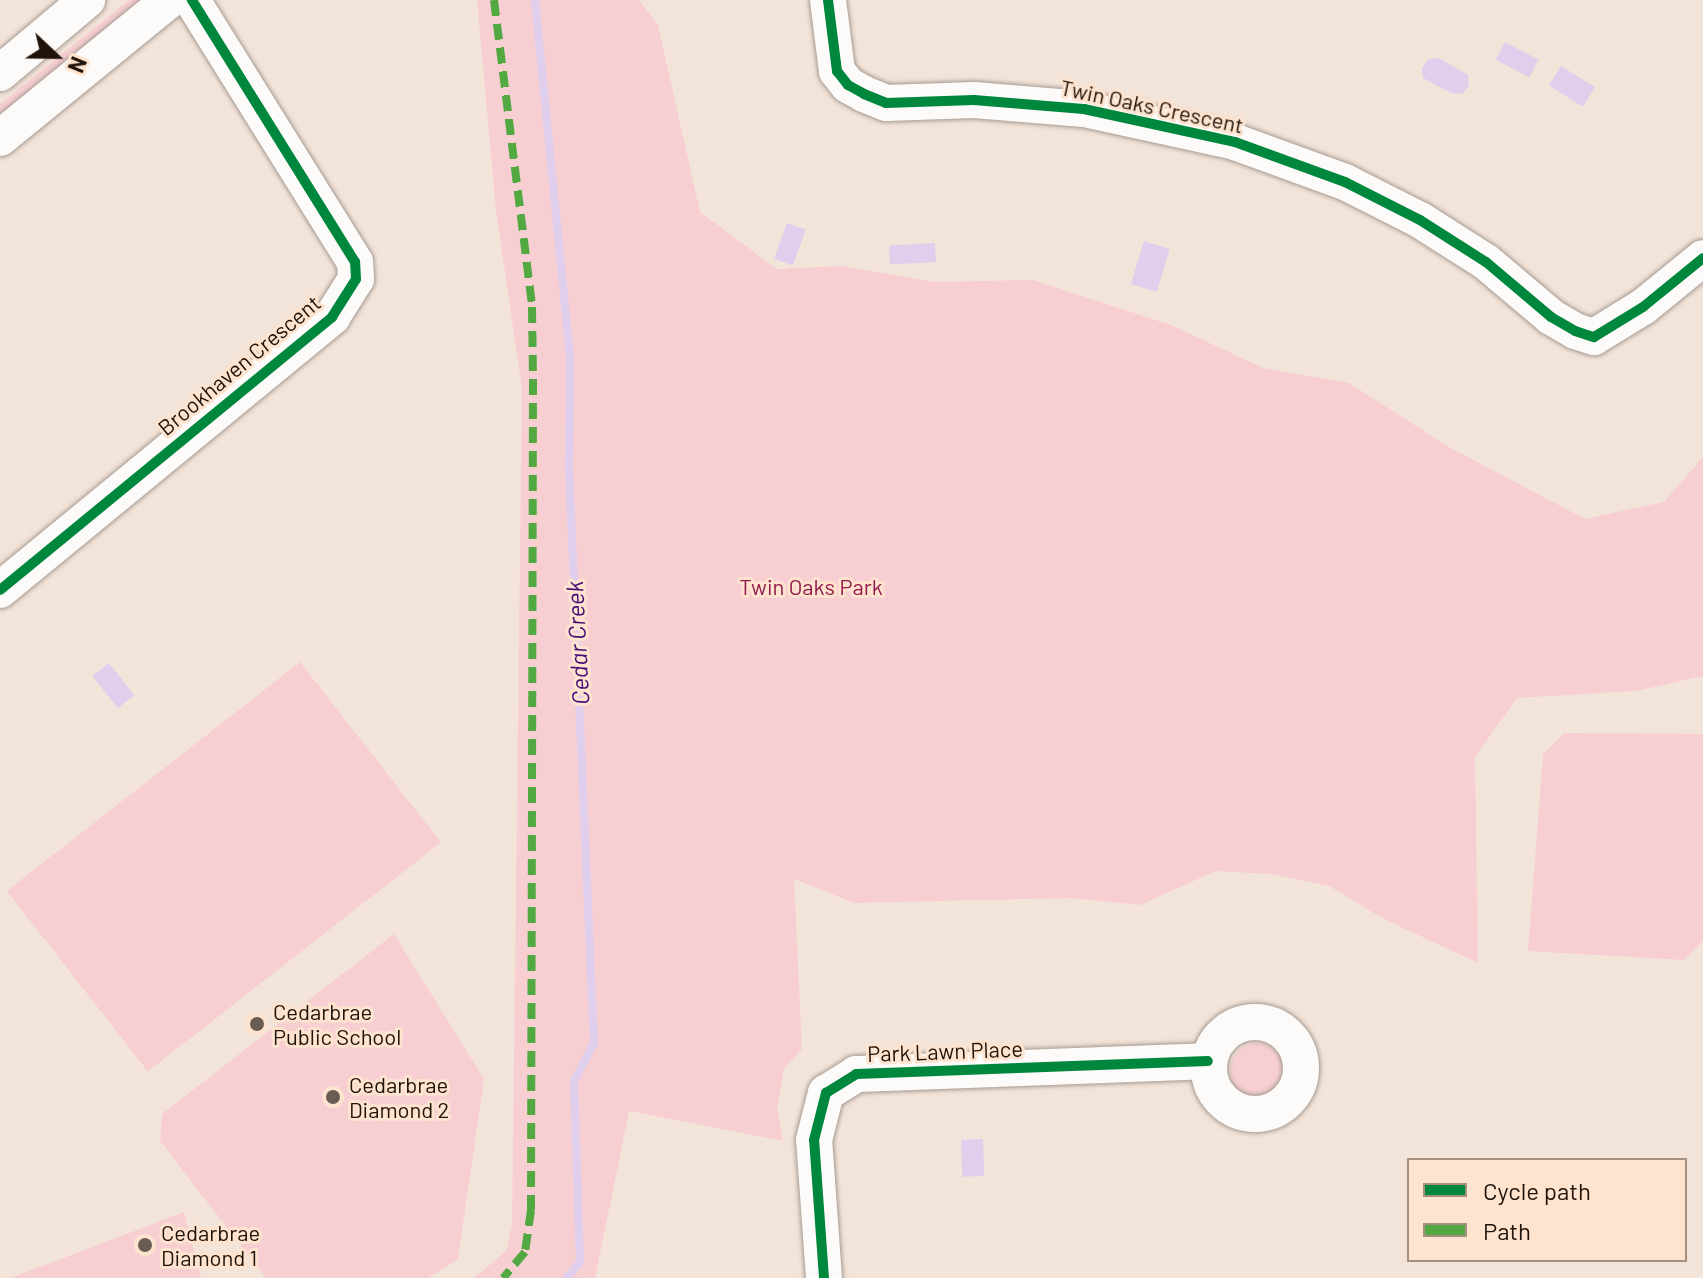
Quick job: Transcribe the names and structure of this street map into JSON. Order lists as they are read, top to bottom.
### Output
{
  "streets": {
    "street": ["Twin Oaks Crescent", "Brookhaven Crescent", "Park Lawn Place"]
  },
  "water": ["Cedar Creek"],
  "parks": ["Twin Oaks Park"],
  "places": ["Cedarbrae Public School", "Cedarbrae Diamond 2", "Cedarbrae Diamond 1"],
  "legend": ["Cycle path", "Path"],
  "north": "right"
}
